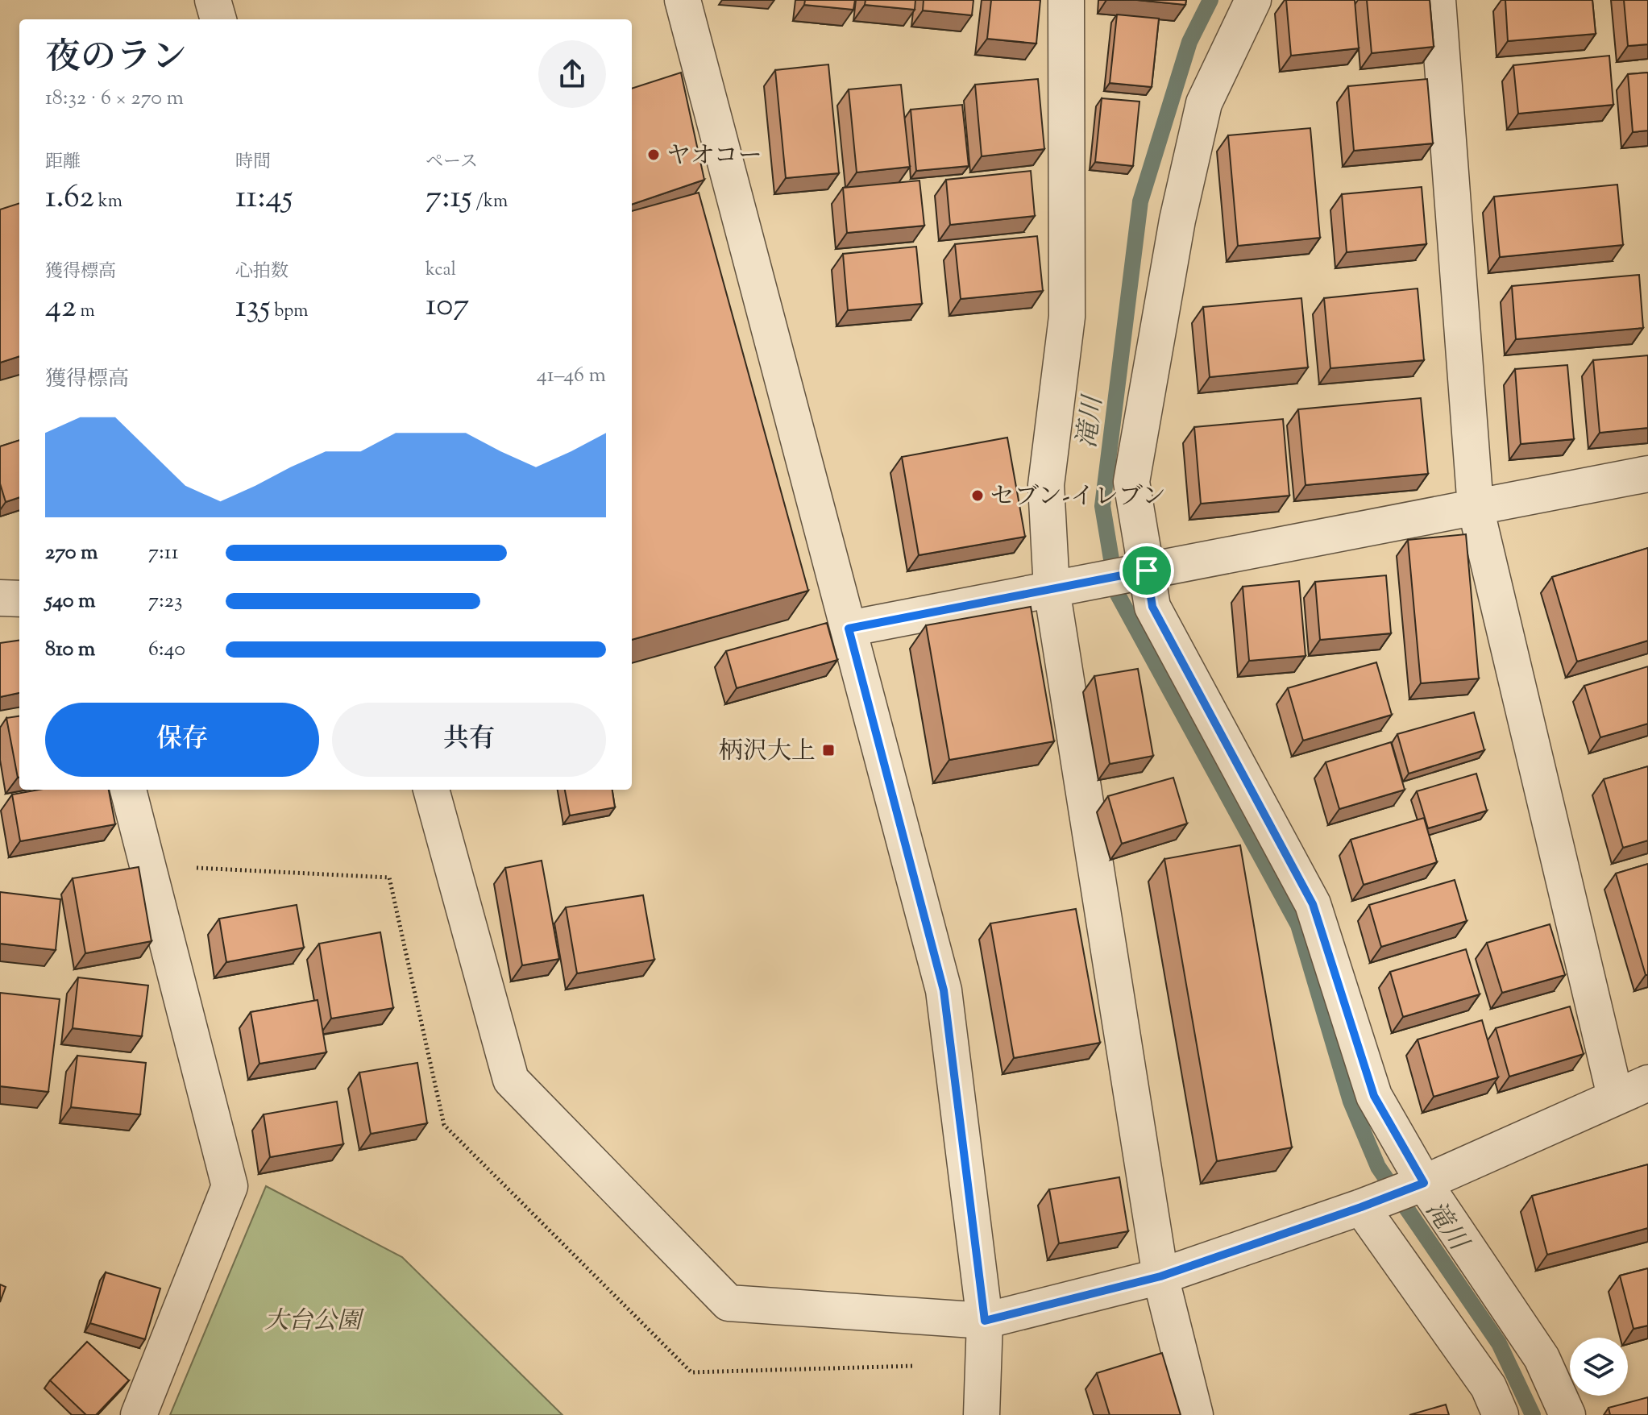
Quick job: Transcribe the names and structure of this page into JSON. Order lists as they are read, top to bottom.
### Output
{
  "water": ["滝川"],
  "parks": ["大台公園"],
  "places": {
    "other": ["ヤオコー", "セブン-イレブン"],
    "transit": ["柄沢大上"]
  },
  "page": {
    "heading": ["夜のラン", "18:32 · 6 × 270 m"],
    "stats": [
      ["距離", "1.62 km"],
      ["時間", "11:45"],
      ["ペース", "7:15 /km"],
      ["獲得標高", "42 m"],
      ["心拍数", "135 bpm"],
      ["kcal", "107"]
    ],
    "chart": ["獲得標高", "41–46 m"],
    "list": [
      {
        "name": "270 m",
        "note": "7:11"
      },
      {
        "name": "540 m",
        "note": "7:23"
      },
      {
        "name": "810 m",
        "note": "6:40"
      }
    ],
    "buttons": ["保存", "共有"]
  }
}
